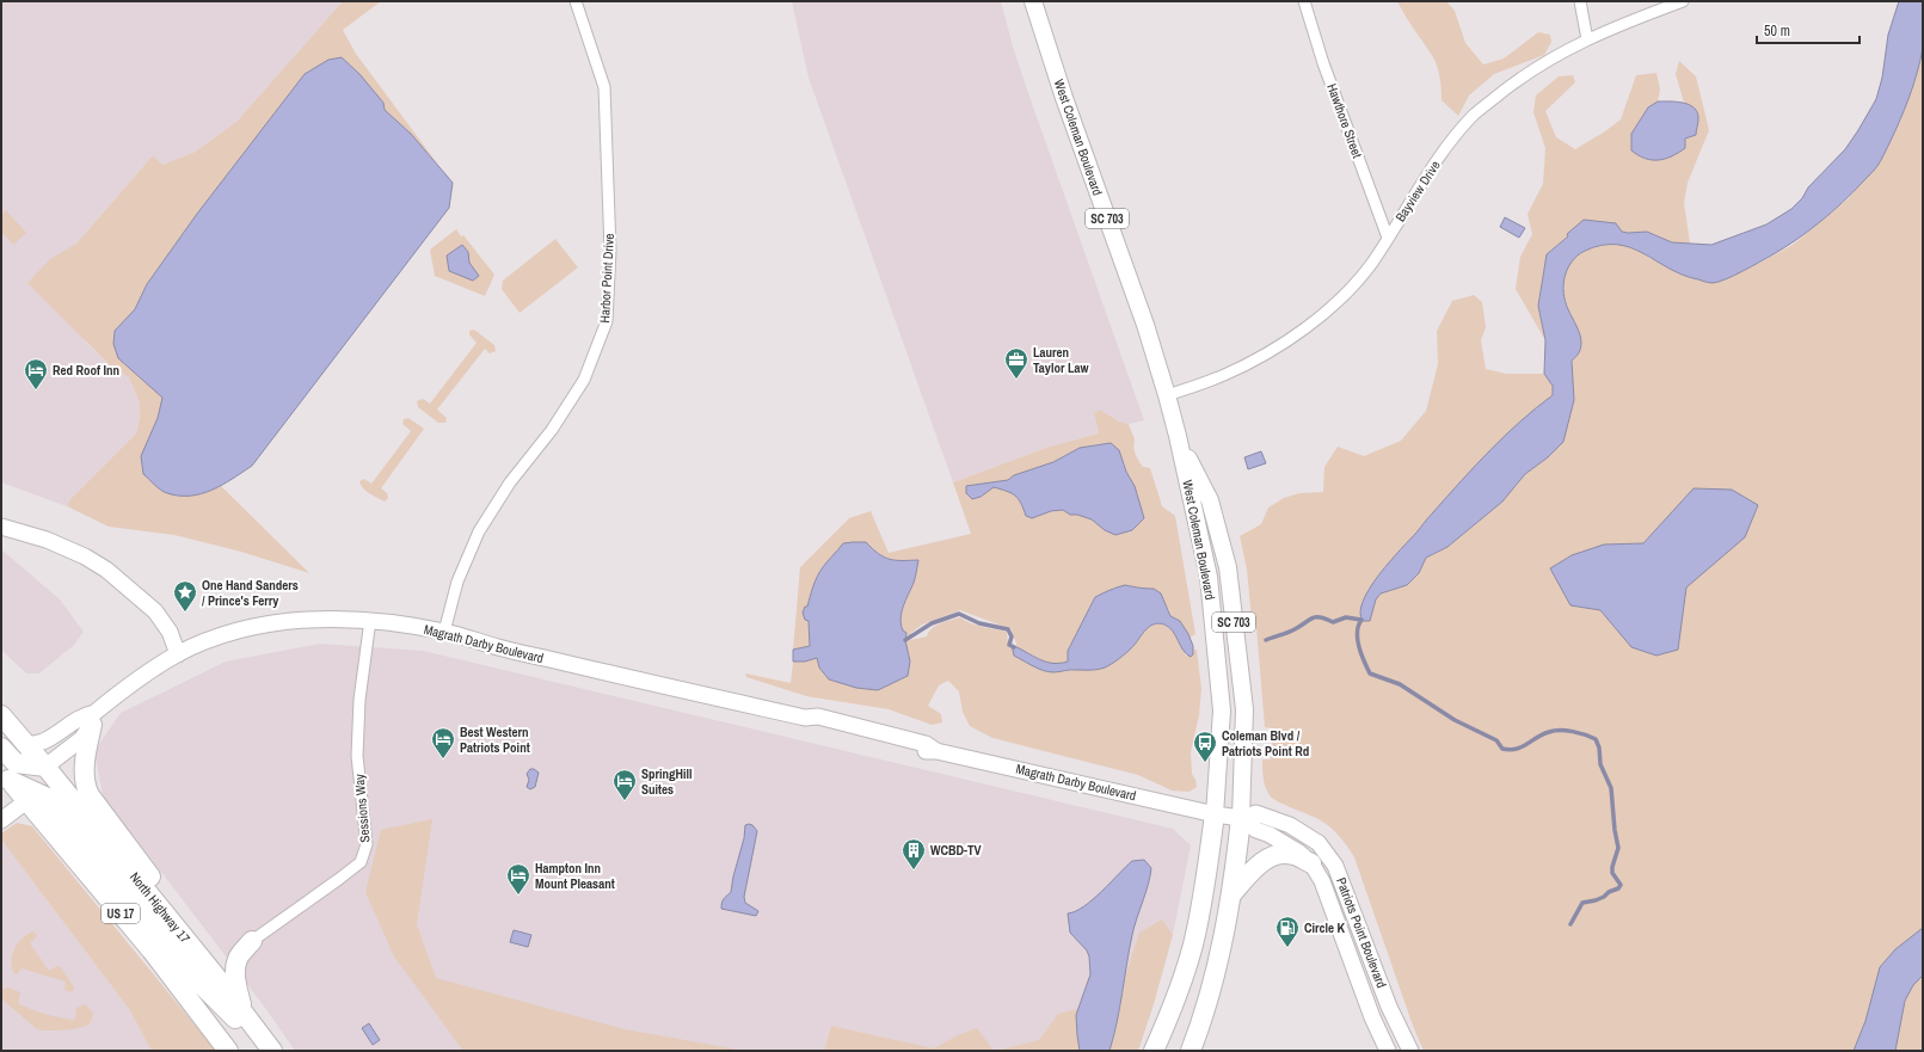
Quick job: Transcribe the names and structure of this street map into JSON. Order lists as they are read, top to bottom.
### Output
{
  "streets": {
    "highway": ["SC 703", "North Highway 17", "US 17"],
    "main road": ["West Coleman Boulevard", "Magrath Darby Boulevard", "Patriots Point Boulevard"],
    "street": [
      "Hawthore Street",
      "Bayview Drive",
      "Harbor Point Drive",
      "Sessions Way"
    ]
  },
  "crossings": [
    ["Hawthore Street", "Bayview Drive"],
    ["West Coleman Boulevard", "Bayview Drive"],
    ["West Coleman Boulevard", "SC 703"],
    ["West Coleman Boulevard", "Magrath Darby Boulevard"],
    ["West Coleman Boulevard", "Patriots Point Boulevard"],
    ["SC 703", "Magrath Darby Boulevard"],
    ["SC 703", "Patriots Point Boulevard"],
    ["Harbor Point Drive", "Magrath Darby Boulevard"],
    ["Magrath Darby Boulevard", "Sessions Way"],
    ["Magrath Darby Boulevard", "North Highway 17"],
    ["Magrath Darby Boulevard", "US 17"],
    ["Magrath Darby Boulevard", "Patriots Point Boulevard"],
    ["North Highway 17", "US 17"]
  ],
  "places": {
    "office": ["Lauren Taylor Law"],
    "hotel": [
      "Red Roof Inn",
      "Best Western Patriots Point",
      "SpringHill Suites",
      "Hampton Inn Mount Pleasant"
    ],
    "place": ["One Hand Sanders / Prince's Ferry"],
    "bus stop": ["Coleman Blvd / Patriots Point Rd"],
    "building": ["WCBD-TV"],
    "fuel station": ["Circle K"]
  },
  "scale_bar": "50 m"
}
